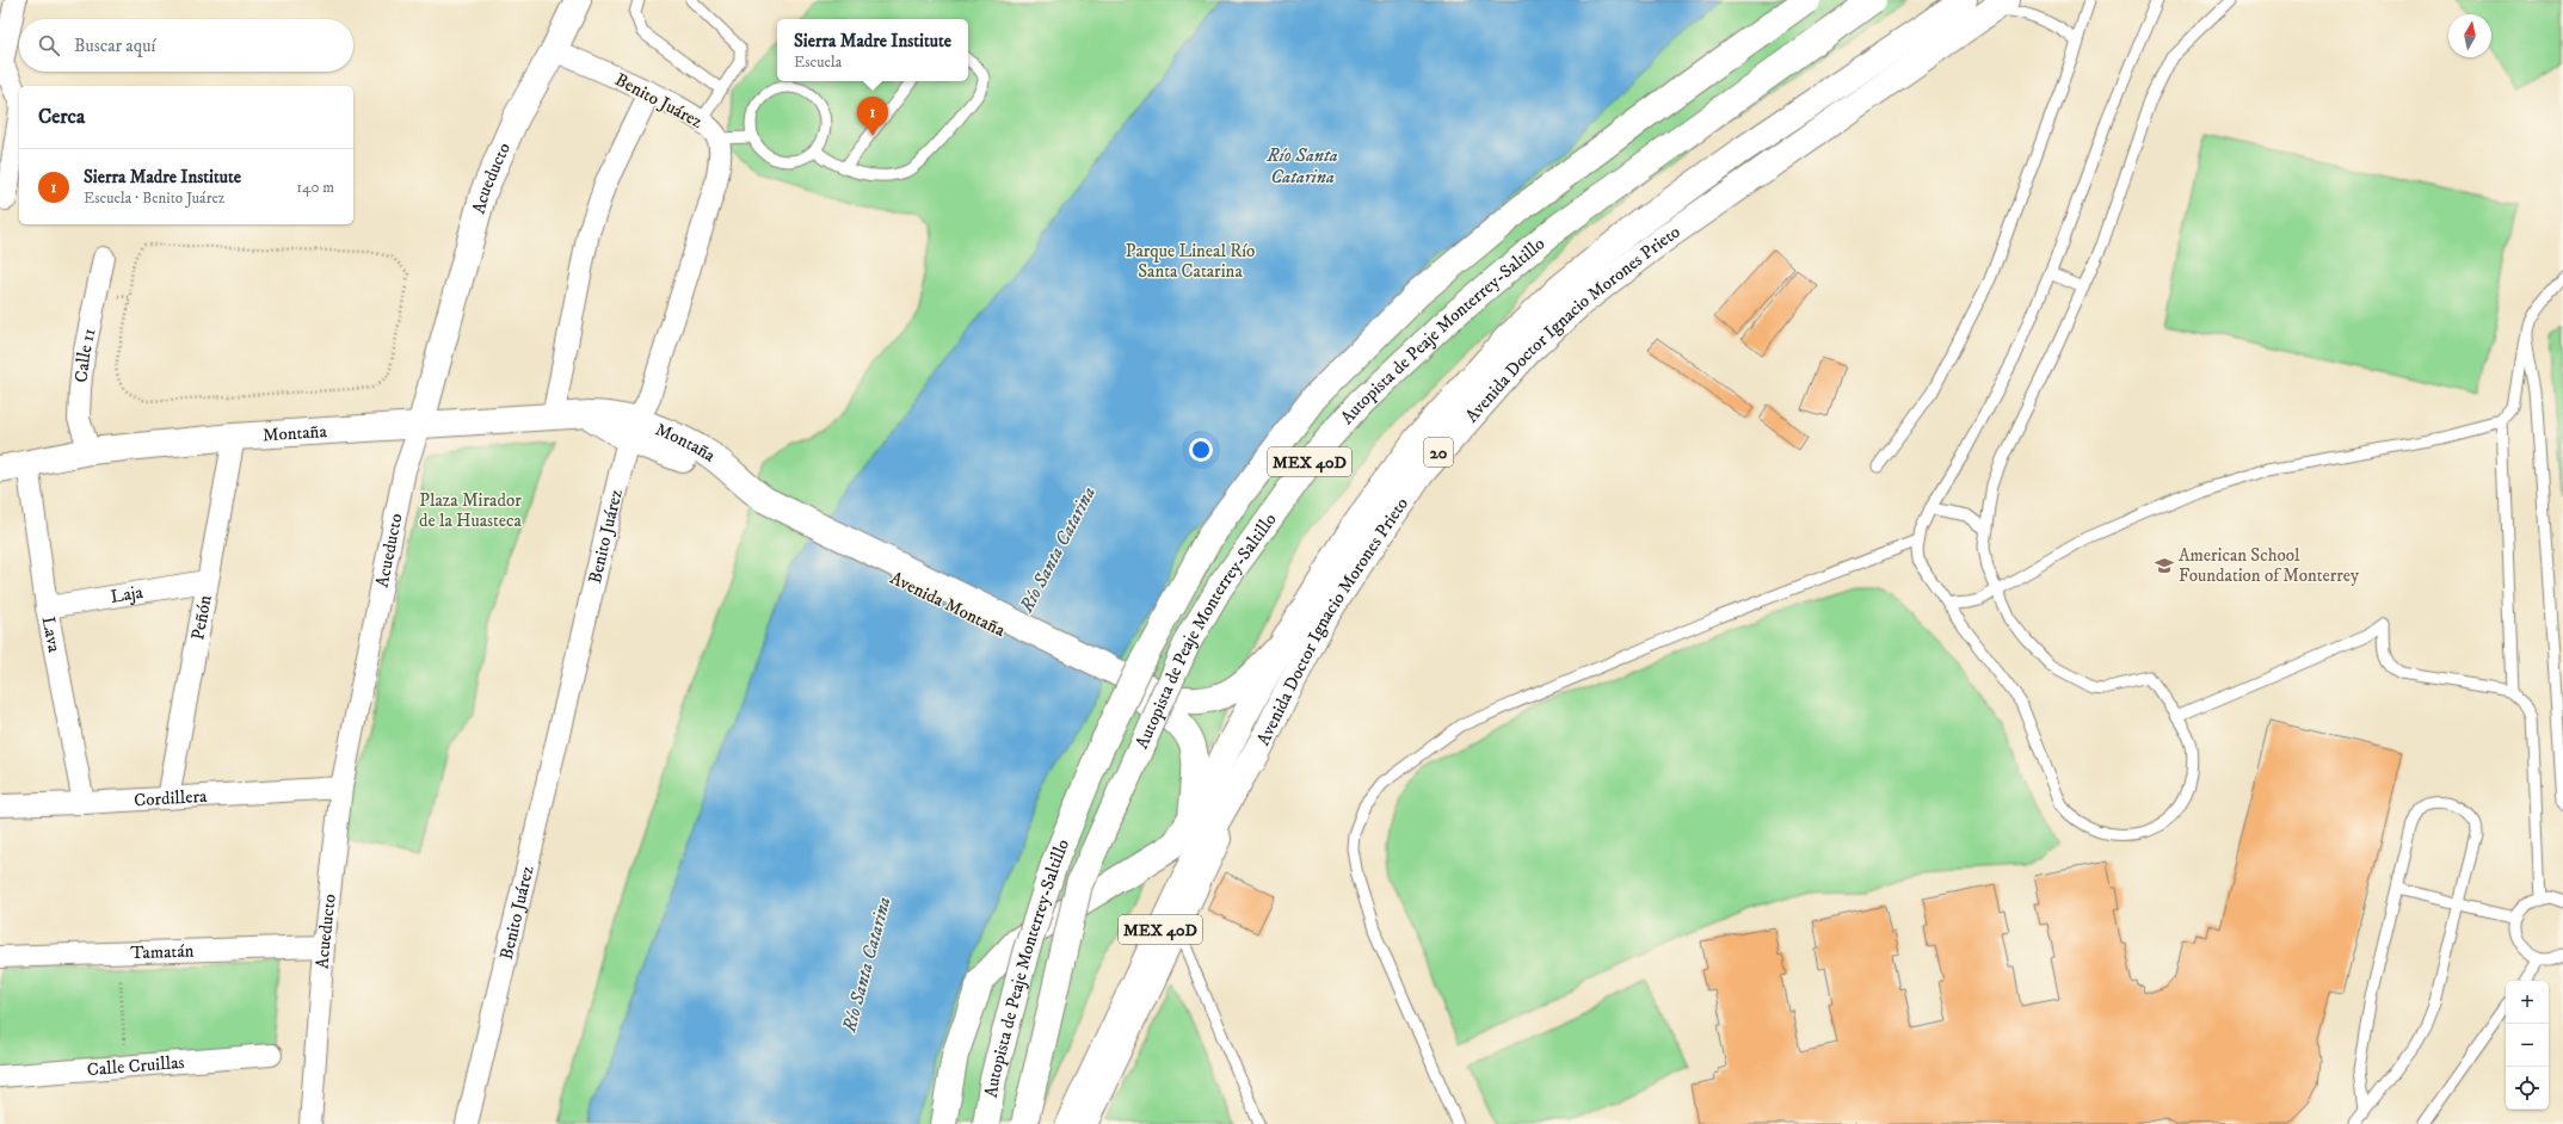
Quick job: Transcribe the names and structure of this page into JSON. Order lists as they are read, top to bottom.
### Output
{
  "streets": {
    "main road": [
      "Acueducto",
      "Avenida Doctor Ignacio Morones Prieto",
      "Autopista de Peaje Monterrey-Saltillo",
      "Montaña",
      "20",
      "MEX 40D",
      "Avenida Montaña"
    ],
    "street": [
      "Benito Juárez",
      "Calle 11",
      "Laja",
      "Peñón",
      "Lava",
      "Cordillera",
      "Tamatán",
      "Calle Cruillas"
    ]
  },
  "crossings": [
    ["Benito Juárez", "Acueducto"],
    ["Benito Juárez", "Montaña"],
    ["Acueducto", "Montaña"],
    ["Acueducto", "Cordillera"],
    ["Acueducto", "Tamatán"],
    ["Avenida Doctor Ignacio Morones Prieto", "MEX 40D"],
    ["Avenida Doctor Ignacio Morones Prieto", "Avenida Montaña"],
    ["Calle 11", "Montaña"],
    ["Montaña", "Avenida Montaña"],
    ["Montaña", "Peñón"],
    ["Montaña", "Lava"],
    ["Laja", "Peñón"],
    ["Laja", "Lava"],
    ["Peñón", "Cordillera"],
    ["Lava", "Cordillera"]
  ],
  "water": ["Río Santa Catarina"],
  "parks": ["Parque Lineal Río Santa Catarina", "Plaza Mirador de la Huasteca"],
  "places": {
    "school or university": ["American School Foundation of Monterrey"]
  },
  "north": "top",
  "page": {
    "popup": ["Sierra Madre Institute", "Escuela"],
    "search": "Buscar aquí",
    "heading": "Cerca",
    "pins": "1",
    "list": [
      {
        "mark": "1",
        "name": "Sierra Madre Institute",
        "note": "Escuela · Benito Juárez",
        "value": "140 m"
      }
    ],
    "map_buttons": ["+", "−"]
  }
}
